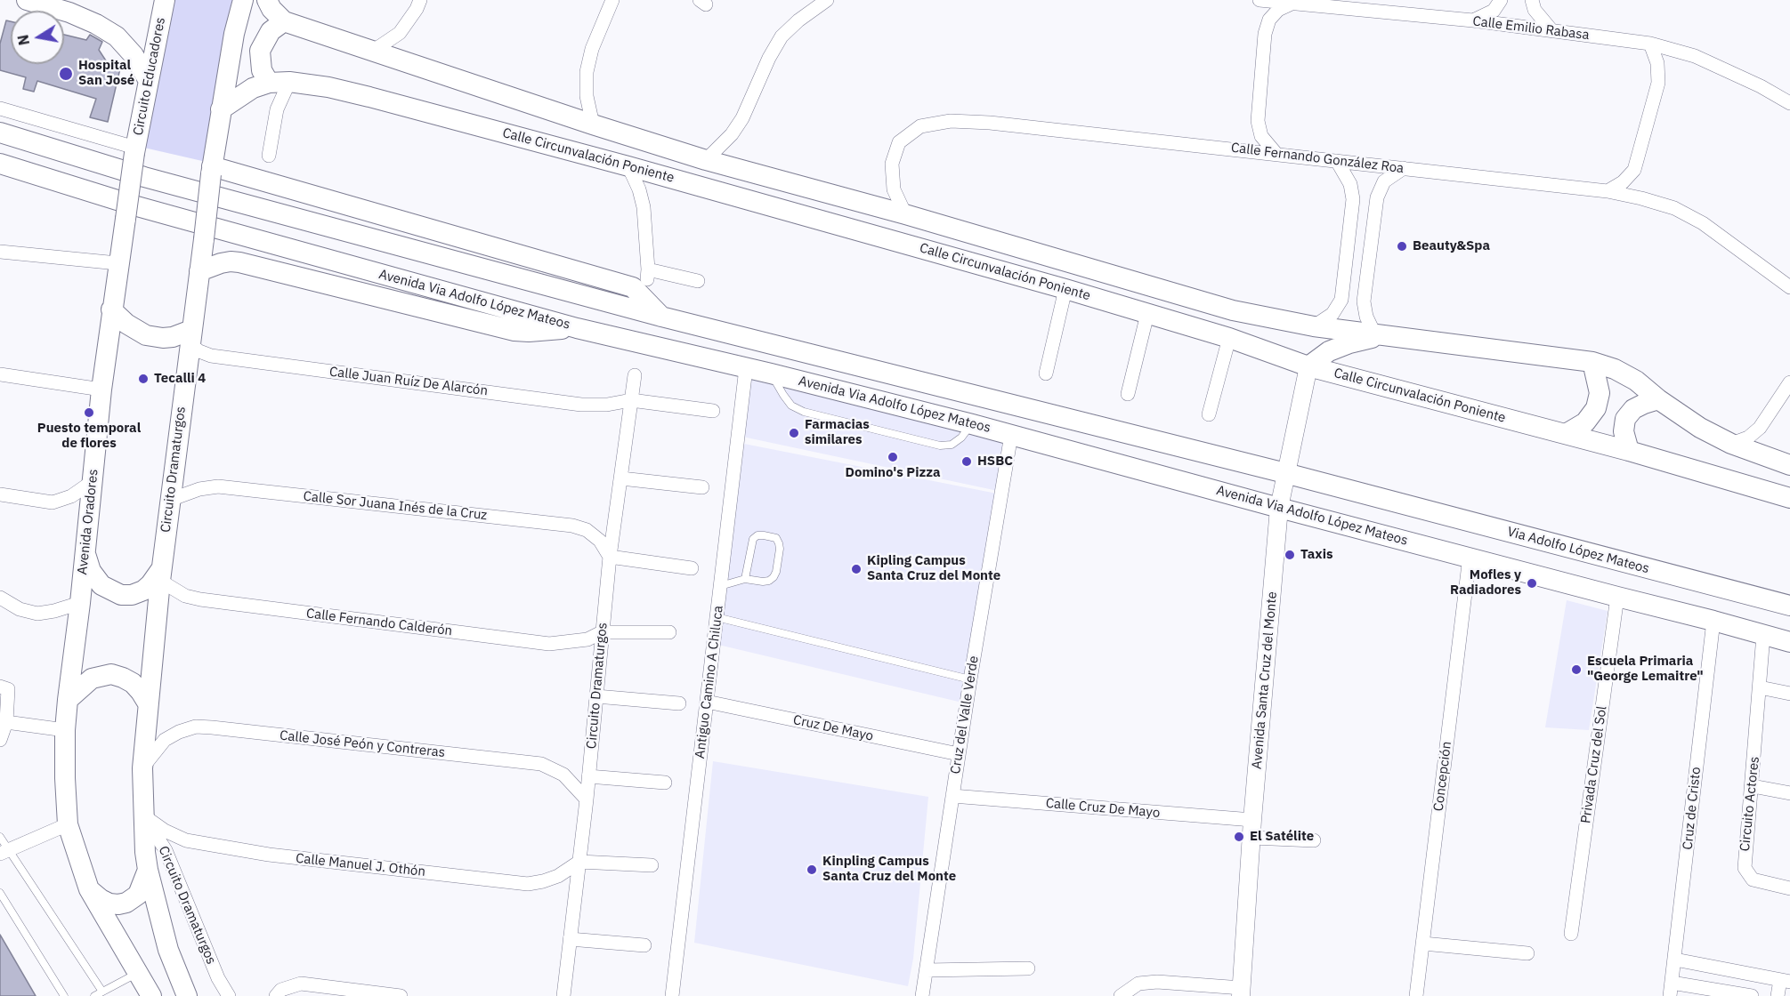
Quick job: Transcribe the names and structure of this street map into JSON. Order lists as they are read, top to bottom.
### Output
{
  "streets": {
    "main road": [
      "Circuito Educadores",
      "Calle Circunvalación Poniente",
      "Avenida Via Adolfo López Mateos",
      "Circuito Dramaturgos",
      "Avenida Oradores",
      "Via Adolfo López Mateos"
    ],
    "street": [
      "Calle Emilio Rabasa",
      "Calle Fernando González Roa",
      "Calle Juan Ruíz De Alarcón",
      "Calle Sor Juana Inés de la Cruz",
      "Calle Fernando Calderón",
      "Avenida Santa Cruz del Monte",
      "Antiguo Camino A Chiluca",
      "Cruz del Valle Verde",
      "Cruz De Mayo",
      "Calle José Peón y Contreras",
      "Privada Cruz del Sol",
      "Concepción",
      "Circuito Actores",
      "Calle Cruz De Mayo",
      "Cruz de Cristo",
      "Calle Manuel J. Othón"
    ]
  },
  "crossings": [
    ["Circuito Educadores", "Avenida Oradores"],
    ["Calle Circunvalación Poniente", "Calle Fernando González Roa"],
    ["Calle Circunvalación Poniente", "Circuito Dramaturgos"],
    ["Calle Circunvalación Poniente", "Avenida Santa Cruz del Monte"],
    ["Avenida Via Adolfo López Mateos", "Avenida Santa Cruz del Monte"],
    ["Avenida Via Adolfo López Mateos", "Antiguo Camino A Chiluca"],
    ["Avenida Via Adolfo López Mateos", "Cruz del Valle Verde"],
    ["Avenida Via Adolfo López Mateos", "Privada Cruz del Sol"],
    ["Avenida Via Adolfo López Mateos", "Concepción"],
    ["Avenida Via Adolfo López Mateos", "Circuito Actores"],
    ["Avenida Via Adolfo López Mateos", "Cruz de Cristo"],
    ["Calle Juan Ruíz De Alarcón", "Circuito Dramaturgos"],
    ["Circuito Dramaturgos", "Calle Sor Juana Inés de la Cruz"],
    ["Circuito Dramaturgos", "Calle Fernando Calderón"],
    ["Circuito Dramaturgos", "Calle José Peón y Contreras"],
    ["Circuito Dramaturgos", "Calle Manuel J. Othón"],
    ["Via Adolfo López Mateos", "Avenida Santa Cruz del Monte"],
    ["Avenida Santa Cruz del Monte", "Calle Cruz De Mayo"],
    ["Antiguo Camino A Chiluca", "Cruz De Mayo"],
    ["Cruz del Valle Verde", "Cruz De Mayo"],
    ["Cruz del Valle Verde", "Calle Cruz De Mayo"]
  ],
  "places": [
    "Hospital San José",
    "Beauty&Spa",
    "Tecalli 4",
    "Puesto temporal de flores",
    "Farmacias similares",
    "Domino's Pizza",
    "HSBC",
    "Taxis",
    "Kipling Campus Santa Cruz del Monte",
    "Mofles y Radiadores",
    "Escuela Primaria \"George Lemaitre\"",
    "El Satélite",
    "Kinpling Campus Santa Cruz del Monte"
  ],
  "north": "left"
}
